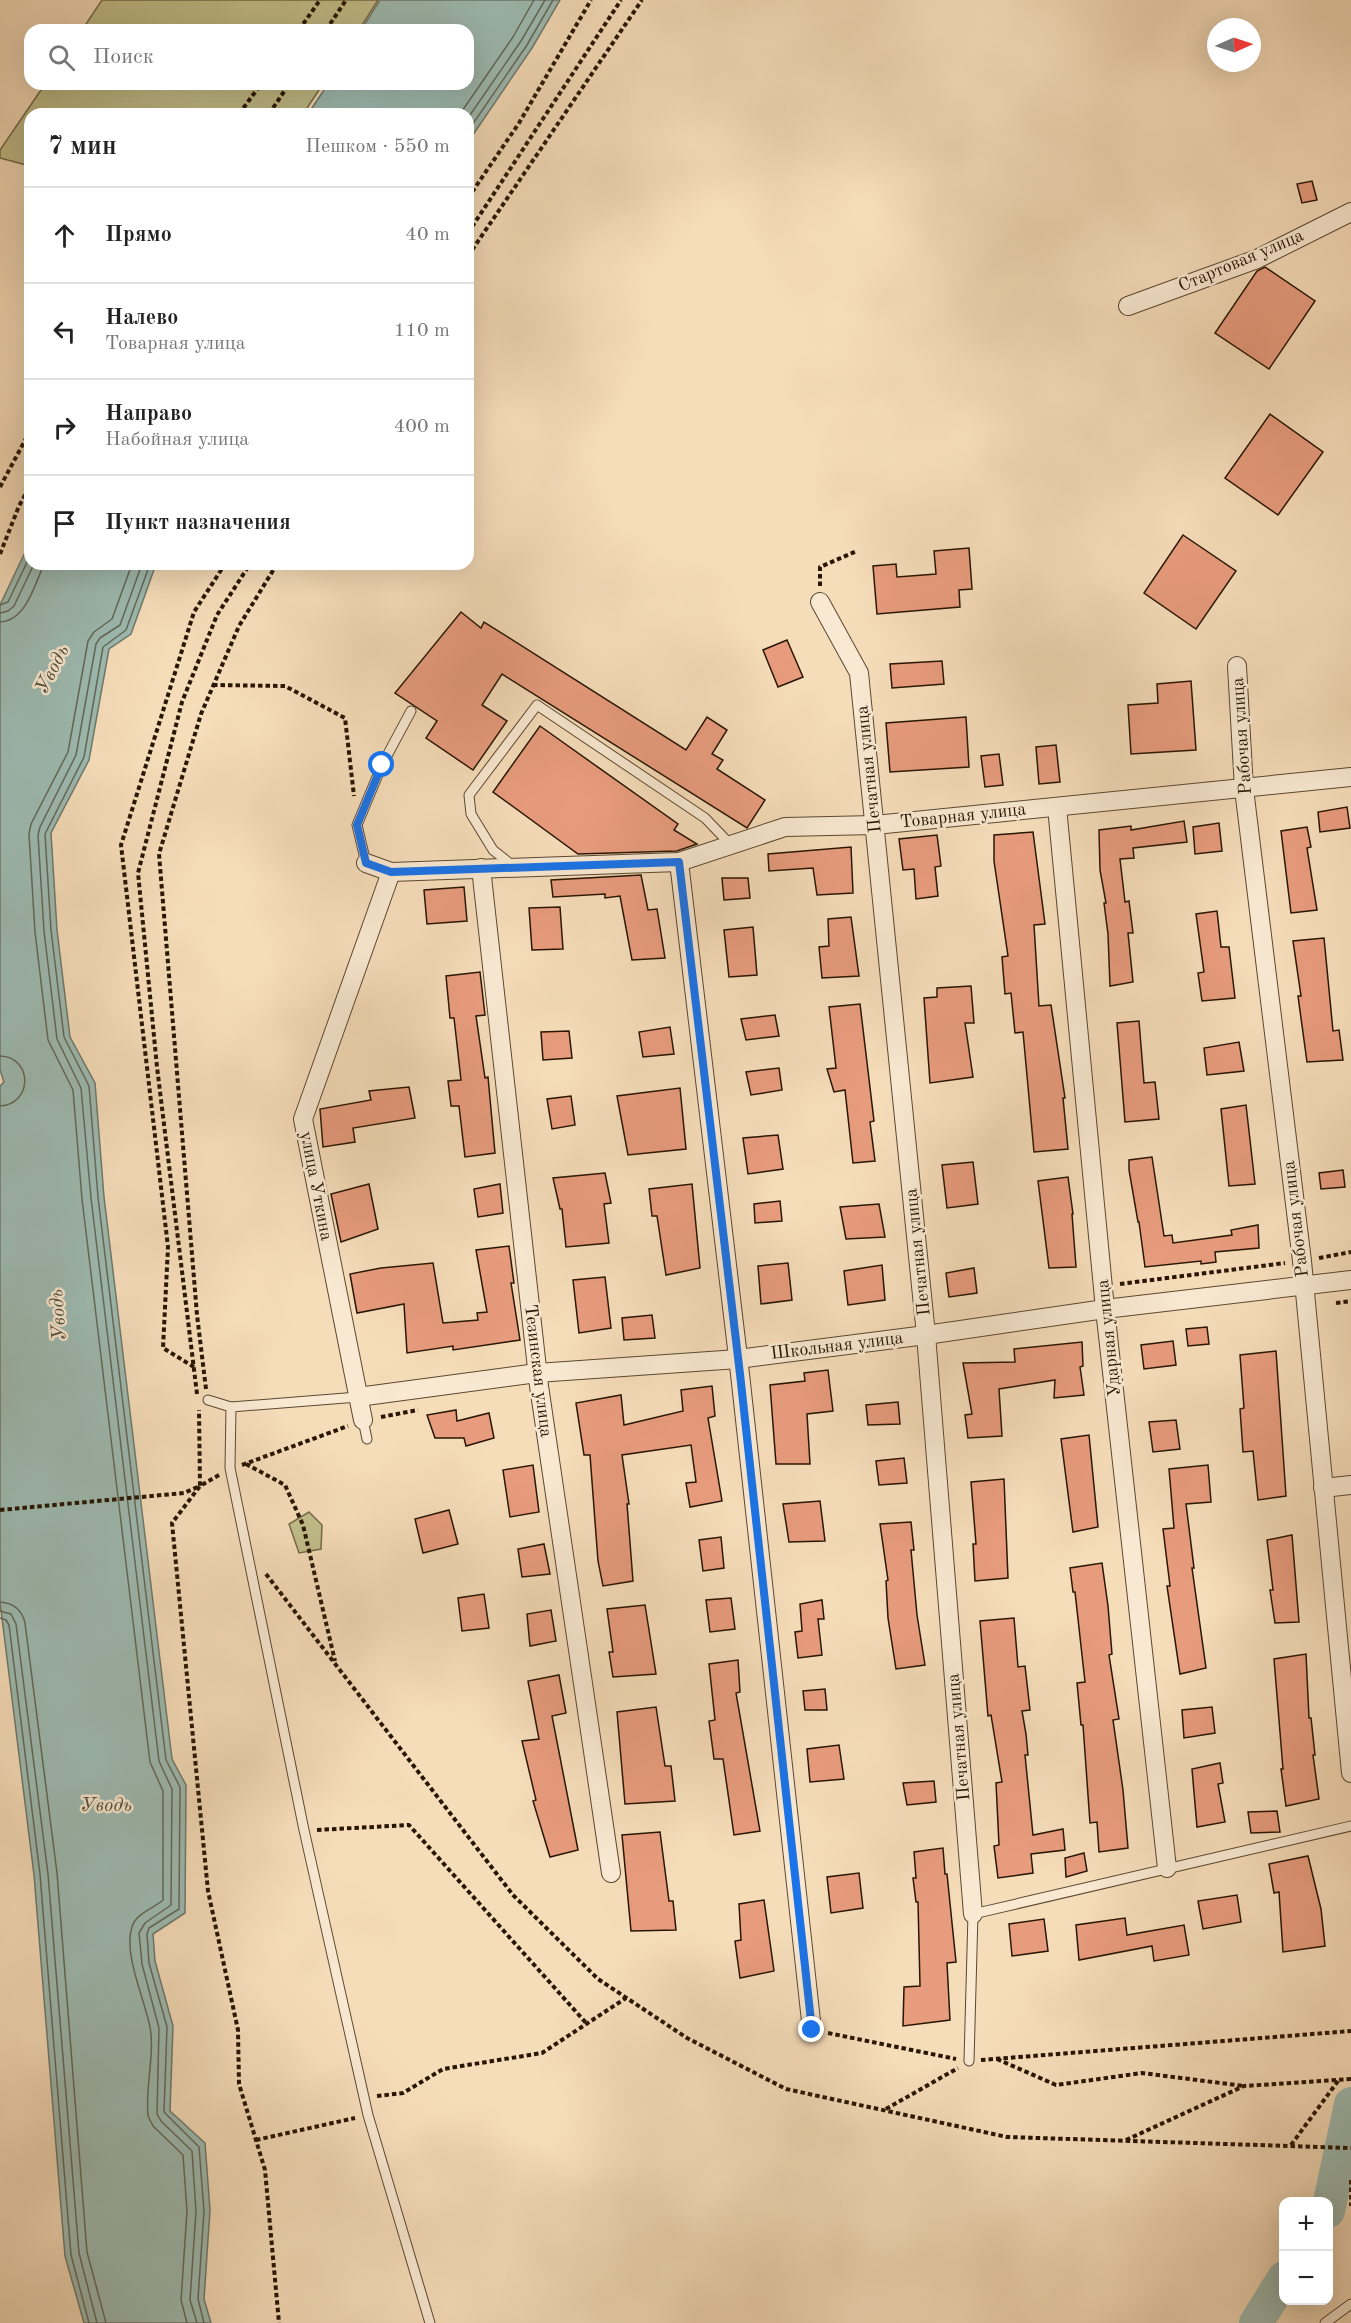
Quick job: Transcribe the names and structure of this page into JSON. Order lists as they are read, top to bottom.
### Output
{
  "streets": {
    "street": [
      "Стартовая улица",
      "Рабочая улица",
      "Печатная улица",
      "Товарная улица",
      "улица Уткина",
      "Ударная улица",
      "Школьная улица",
      "Тезинская улица"
    ]
  },
  "crossings": [
    ["Рабочая улица", "Товарная улица"],
    ["Рабочая улица", "Школьная улица"],
    ["Печатная улица", "Товарная улица"],
    ["Печатная улица", "Школьная улица"],
    ["Товарная улица", "улица Уткина"],
    ["Товарная улица", "Ударная улица"],
    ["Товарная улица", "Тезинская улица"],
    ["улица Уткина", "Школьная улица"],
    ["Ударная улица", "Школьная улица"],
    ["Школьная улица", "Тезинская улица"]
  ],
  "water": ["Уводь"],
  "north": "right",
  "page": {
    "search": "Поиск",
    "heading": ["7 мин", "Пешком · 550 m"],
    "list": [
      ["Прямо", "40 m"],
      ["Налево", "Товарная улица", "110 m"],
      ["Направо", "Набойная улица", "400 m"],
      "Пункт назначения"
    ],
    "map_buttons": ["+", "−"]
  }
}
